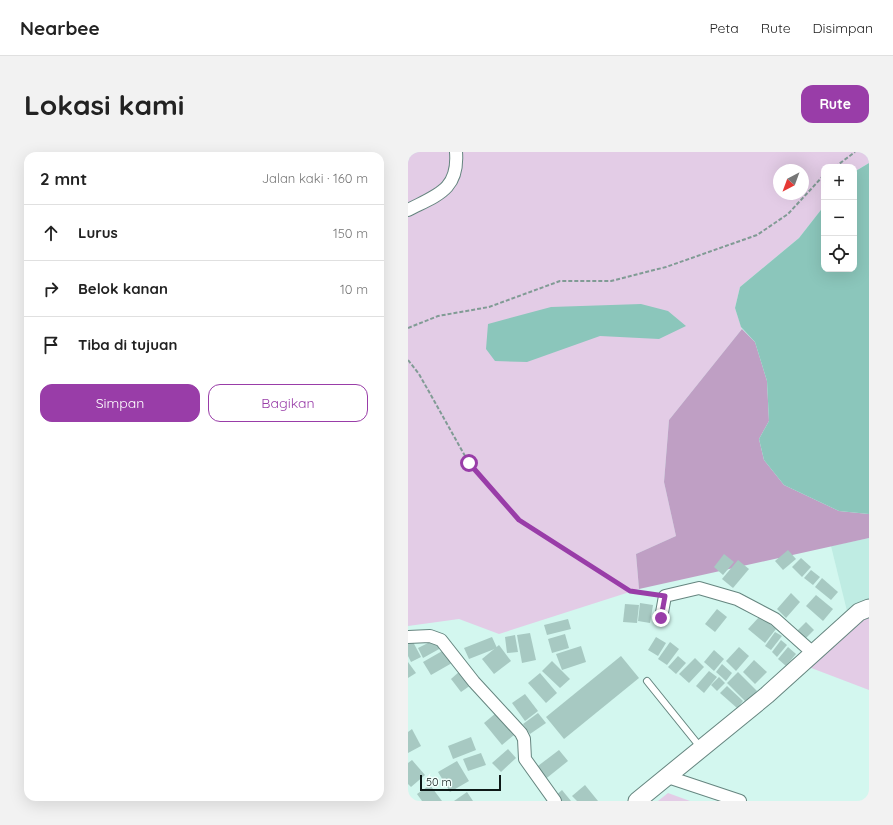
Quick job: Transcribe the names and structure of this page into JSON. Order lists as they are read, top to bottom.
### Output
{
  "scale_bar": "50 m",
  "north": "bottom left",
  "page": {
    "header": "Nearbee",
    "nav": ["Peta", "Rute", "Disimpan"],
    "buttons": [
      "Rute",
      ["Simpan", "Bagikan"]
    ],
    "title": "Lokasi kami",
    "heading": ["2 mnt", "Jalan kaki · 160 m"],
    "map_buttons": ["+", "−"],
    "list": [
      ["Lurus", "150 m"],
      ["Belok kanan", "10 m"],
      "Tiba di tujuan"
    ],
    "scale": "50 m"
  }
}
